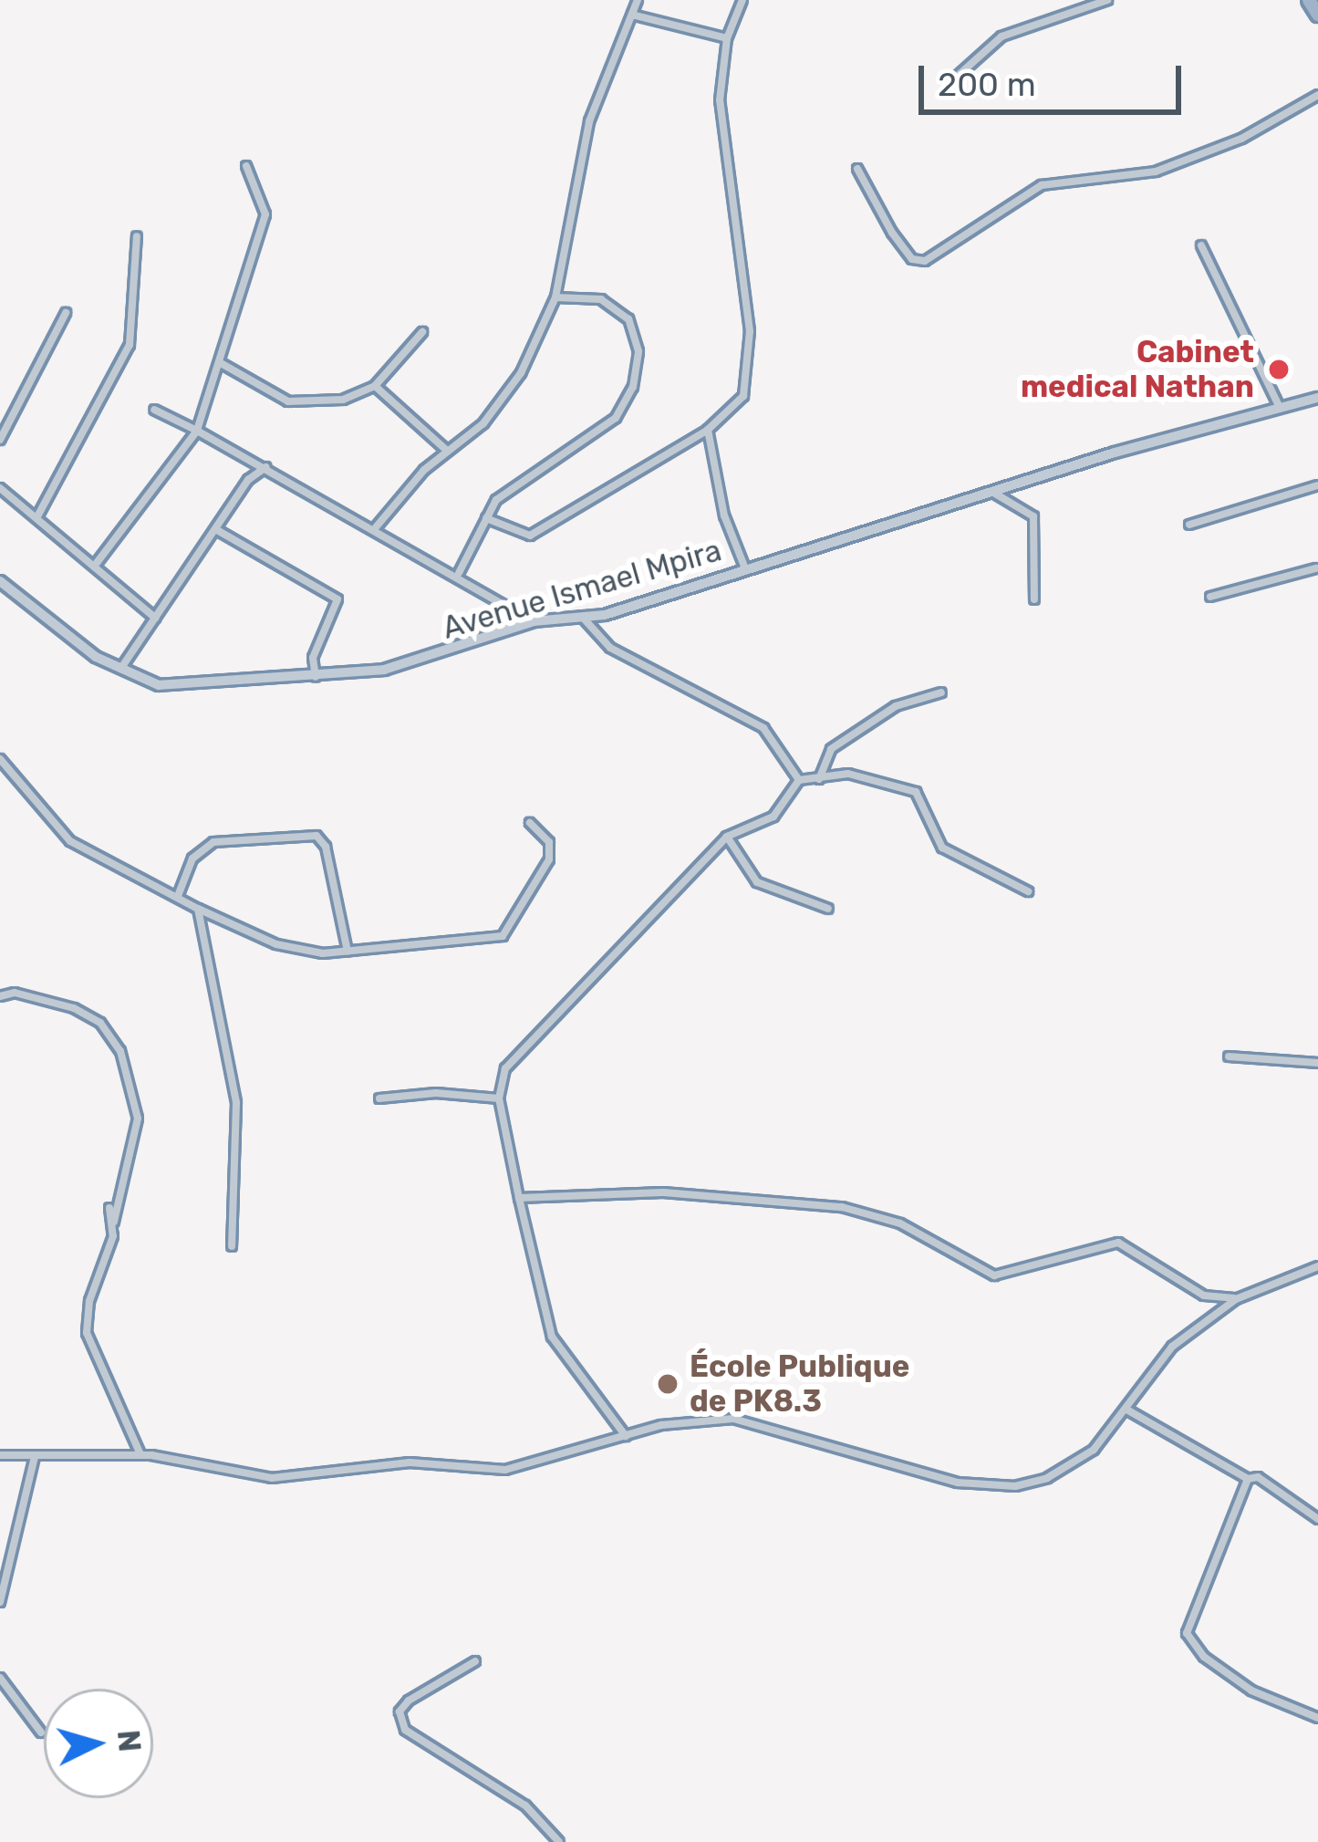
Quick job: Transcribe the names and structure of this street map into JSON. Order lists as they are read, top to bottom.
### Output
{
  "streets": {
    "main road": ["Avenue Ismael Mpira"]
  },
  "places": ["Cabinet medical Nathan", "École Publique de PK8.3"],
  "scale_bar": "200 m",
  "north": "right"
}
